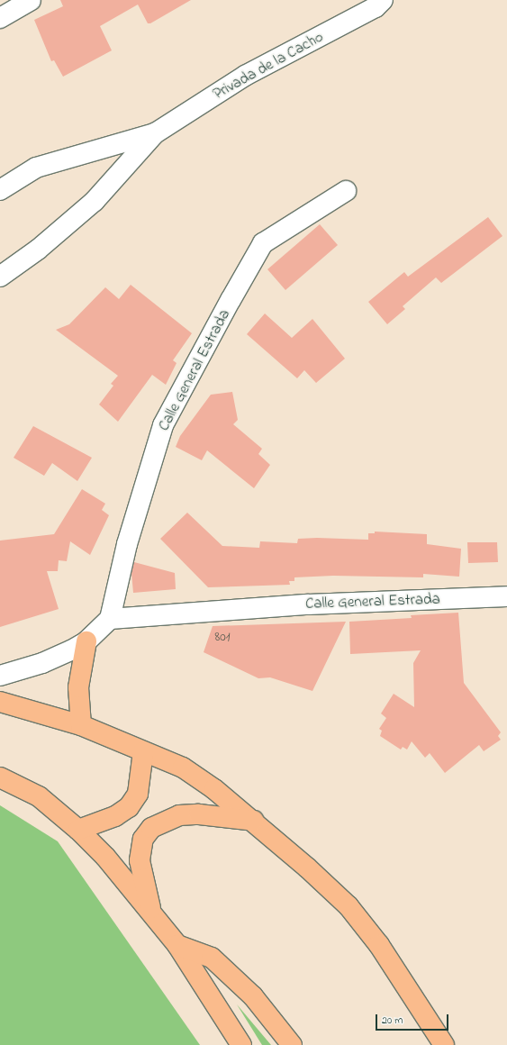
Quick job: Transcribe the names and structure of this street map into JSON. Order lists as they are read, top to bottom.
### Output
{
  "streets": {
    "street": ["Privada de la Cacho", "Calle General Estrada"]
  },
  "house_numbers": ["801"],
  "scale_bar": "20 m"
}
